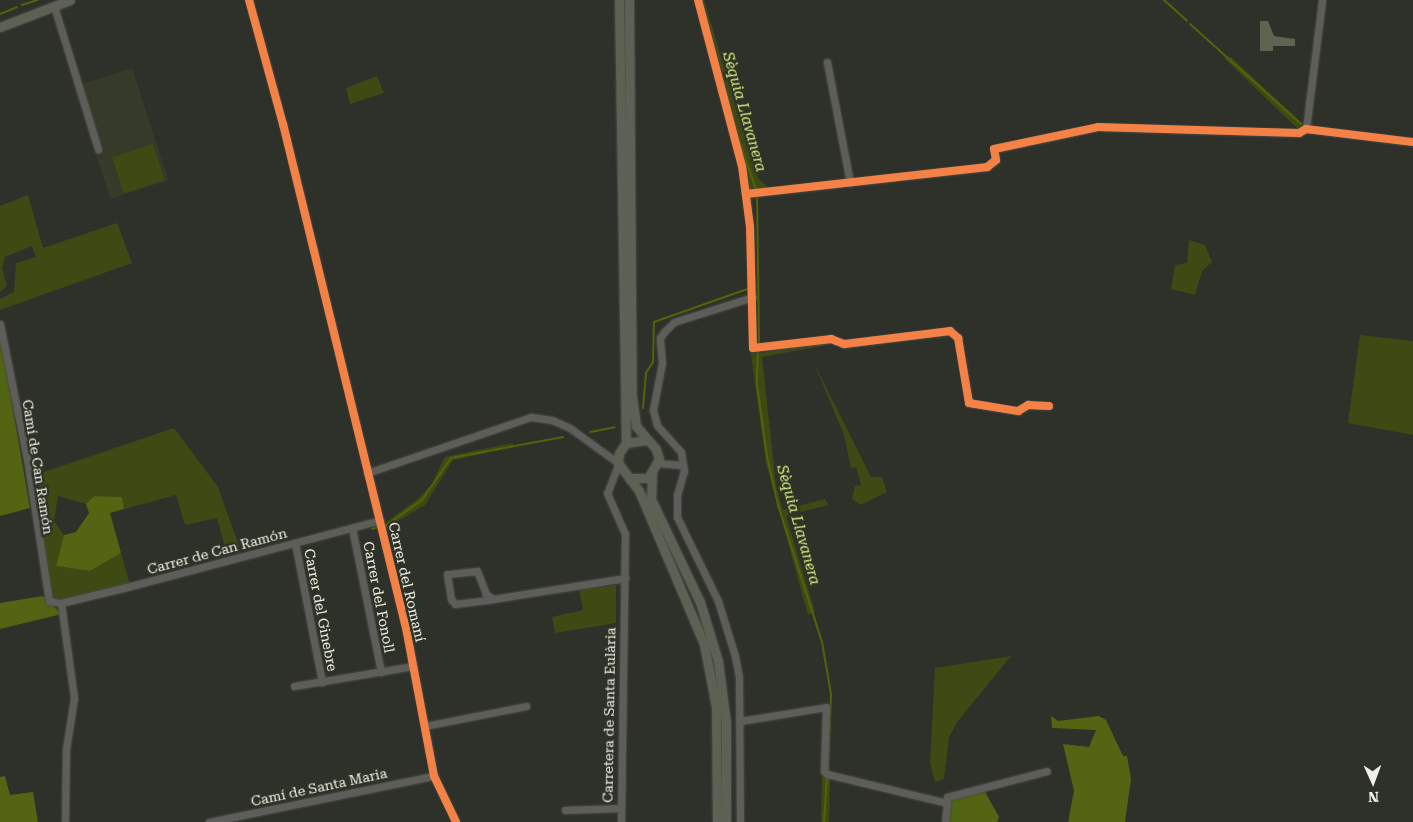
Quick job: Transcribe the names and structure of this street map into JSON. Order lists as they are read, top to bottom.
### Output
{
  "streets": {
    "street": [
      "Camí de Can Ramón",
      "Carrer de Can Ramón",
      "Carrer del Romaní",
      "Carrer del Fonoll",
      "Carrer del Ginebre",
      "Carretera de Santa Eulària",
      "Camí de Santa Maria"
    ]
  },
  "crossings": [
    ["Camí de Can Ramón", "Carrer de Can Ramón"],
    ["Carrer de Can Ramón", "Carrer del Romaní"],
    ["Carrer de Can Ramón", "Carrer del Fonoll"],
    ["Carrer de Can Ramón", "Carrer del Ginebre"],
    ["Carrer del Romaní", "Carrer del Ginebre"],
    ["Carrer del Romaní", "Camí de Santa Maria"],
    ["Carrer del Fonoll", "Carrer del Ginebre"]
  ],
  "water": ["Sèquia Llavanera"],
  "north": "bottom"
}
